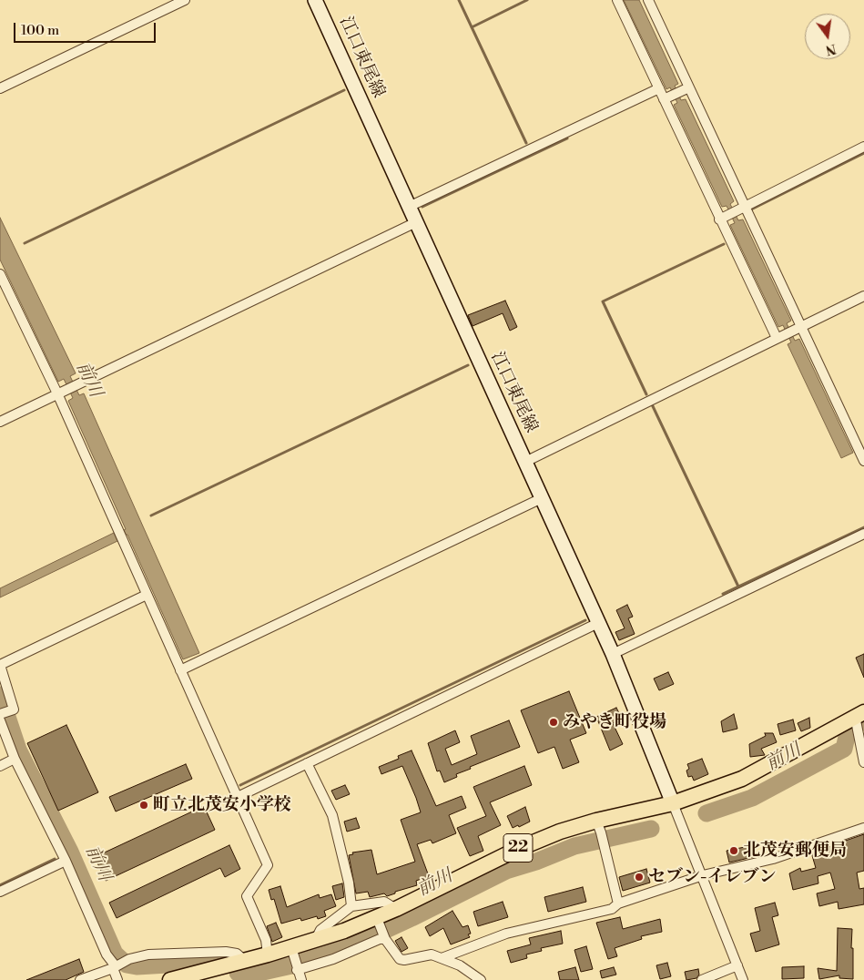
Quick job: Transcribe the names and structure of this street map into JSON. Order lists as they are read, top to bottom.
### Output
{
  "streets": {
    "main road": ["江口東尾線", "22"]
  },
  "crossings": [
    ["江口東尾線", "22"]
  ],
  "water": ["前川"],
  "places": [
    "みやき町役場",
    "町立北茂安小学校",
    "北茂安郵便局",
    "セブン-イレブン"
  ],
  "scale_bar": "100 m",
  "north": "bottom"
}
